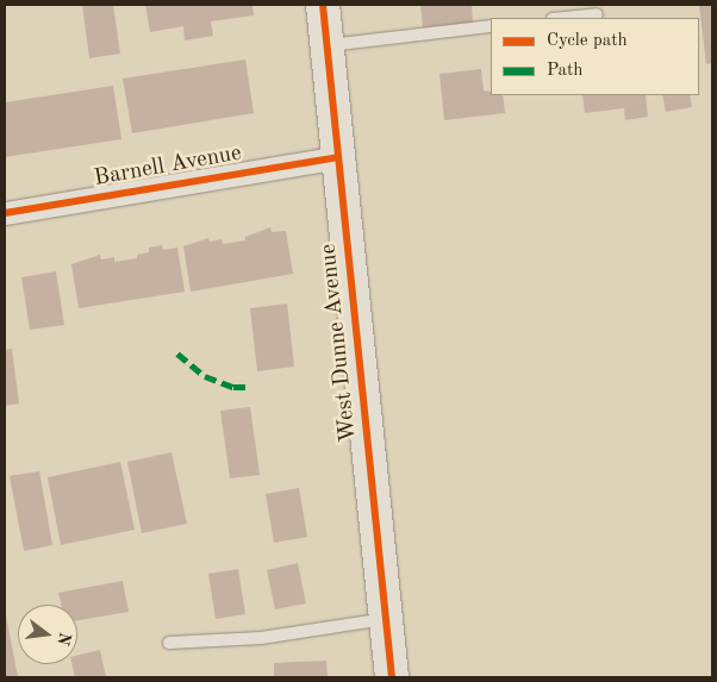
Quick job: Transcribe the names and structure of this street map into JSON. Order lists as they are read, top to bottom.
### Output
{
  "streets": {
    "main road": ["West Dunne Avenue"],
    "street": ["Barnell Avenue"]
  },
  "crossings": [
    ["Barnell Avenue", "West Dunne Avenue"]
  ],
  "legend": ["Cycle path", "Path"],
  "north": "right"
}
